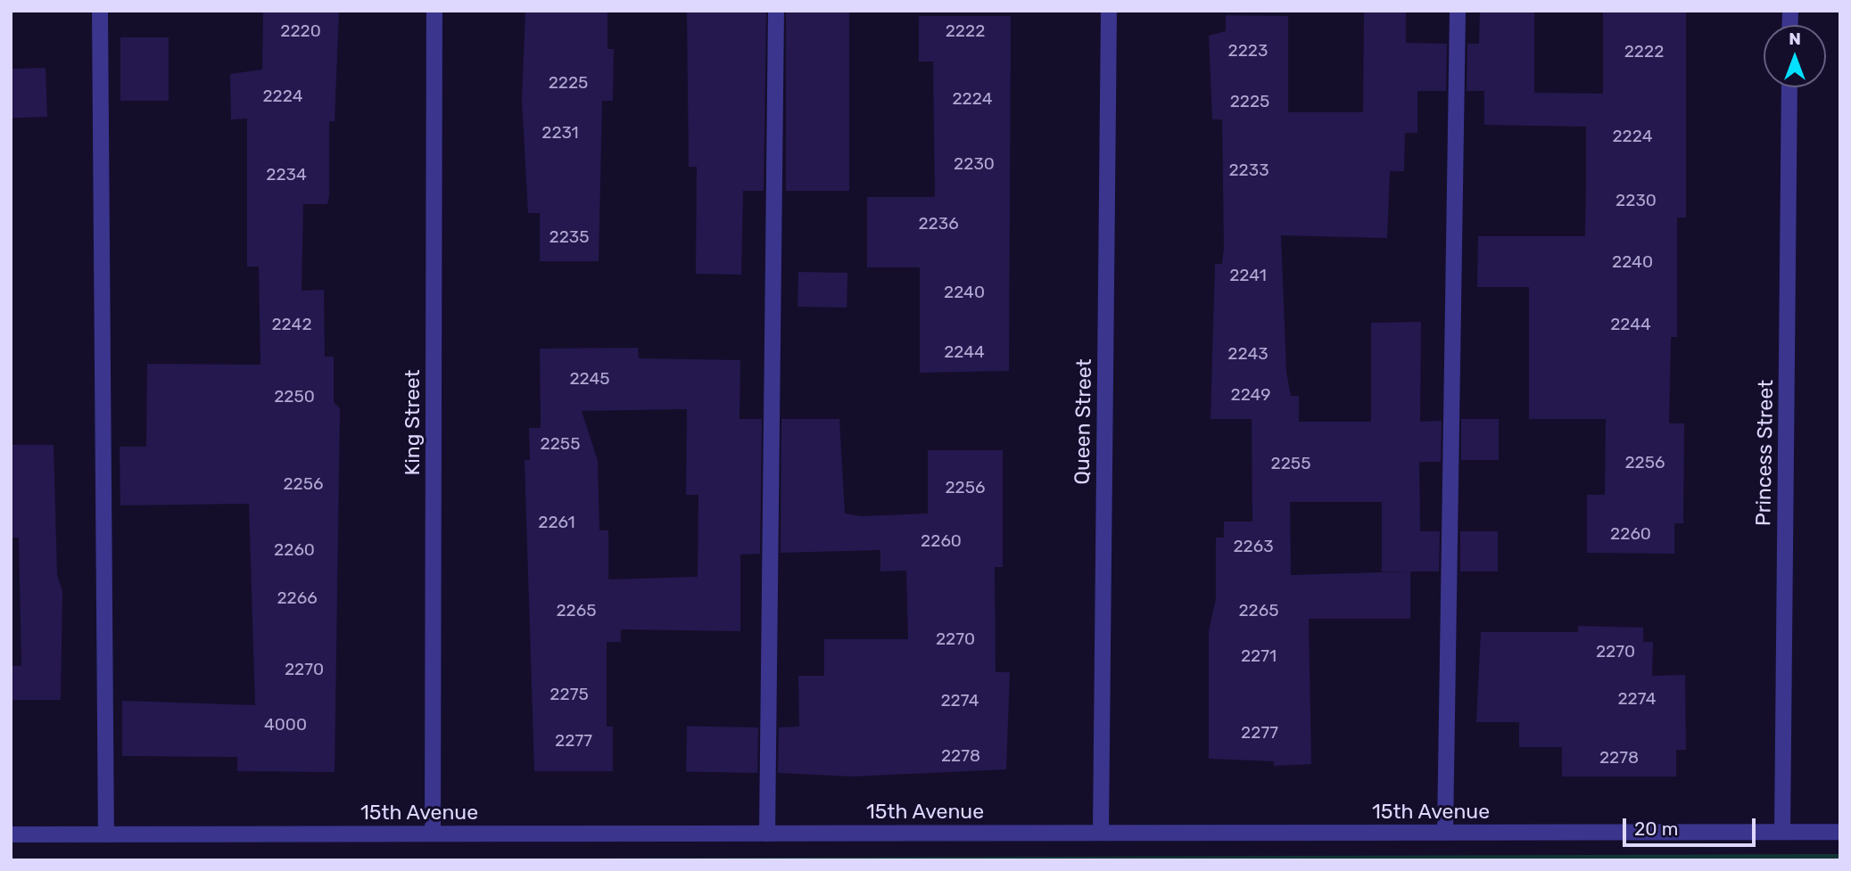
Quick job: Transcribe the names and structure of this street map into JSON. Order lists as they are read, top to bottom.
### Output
{
  "streets": {
    "street": [
      "Queen Street",
      "King Street",
      "Princess Street",
      "15th Avenue"
    ]
  },
  "crossings": [
    ["Queen Street", "15th Avenue"],
    ["King Street", "15th Avenue"],
    ["Princess Street", "15th Avenue"]
  ],
  "house_numbers": [
    "2220",
    "2222",
    "2223",
    "2222",
    "2225",
    "2224",
    "2224",
    "2225",
    "2231",
    "2224",
    "2230",
    "2233",
    "2234",
    "2230",
    "2236",
    "2235",
    "2240",
    "2241",
    "2240",
    "2242",
    "2244",
    "2244",
    "2243",
    "2245",
    "2249",
    "2250",
    "2255",
    "2256",
    "2255",
    "2256",
    "2256",
    "2261",
    "2260",
    "2260",
    "2263",
    "2260",
    "2266",
    "2265",
    "2265",
    "2270",
    "2270",
    "2271",
    "2270",
    "2275",
    "2274",
    "2274",
    "4000",
    "2277",
    "2277",
    "2278",
    "2278"
  ],
  "scale_bar": "20 m",
  "north": "top"
}
